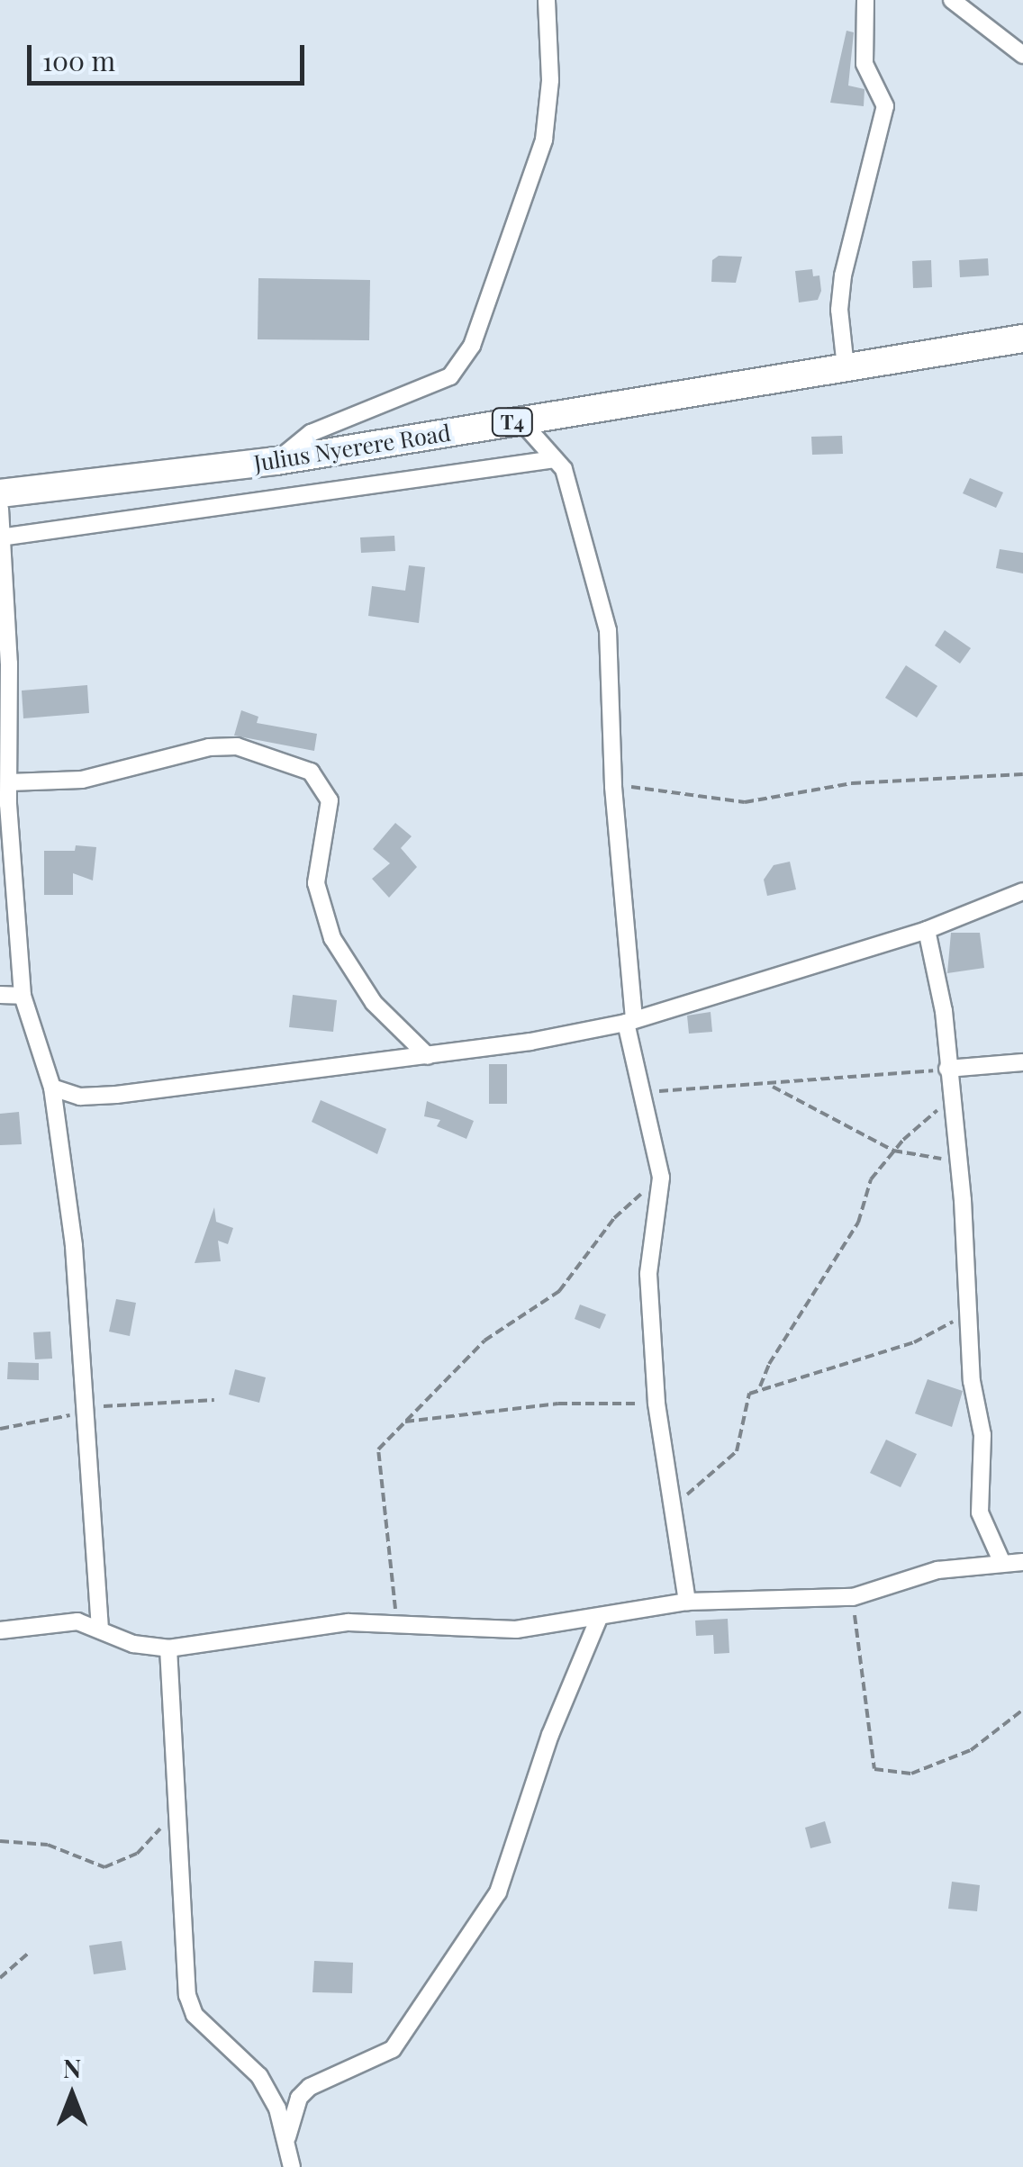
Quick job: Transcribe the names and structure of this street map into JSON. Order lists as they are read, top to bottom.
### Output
{
  "streets": {
    "highway": ["T4", "Julius Nyerere Road"]
  },
  "scale_bar": "100 m",
  "north": "top"
}
